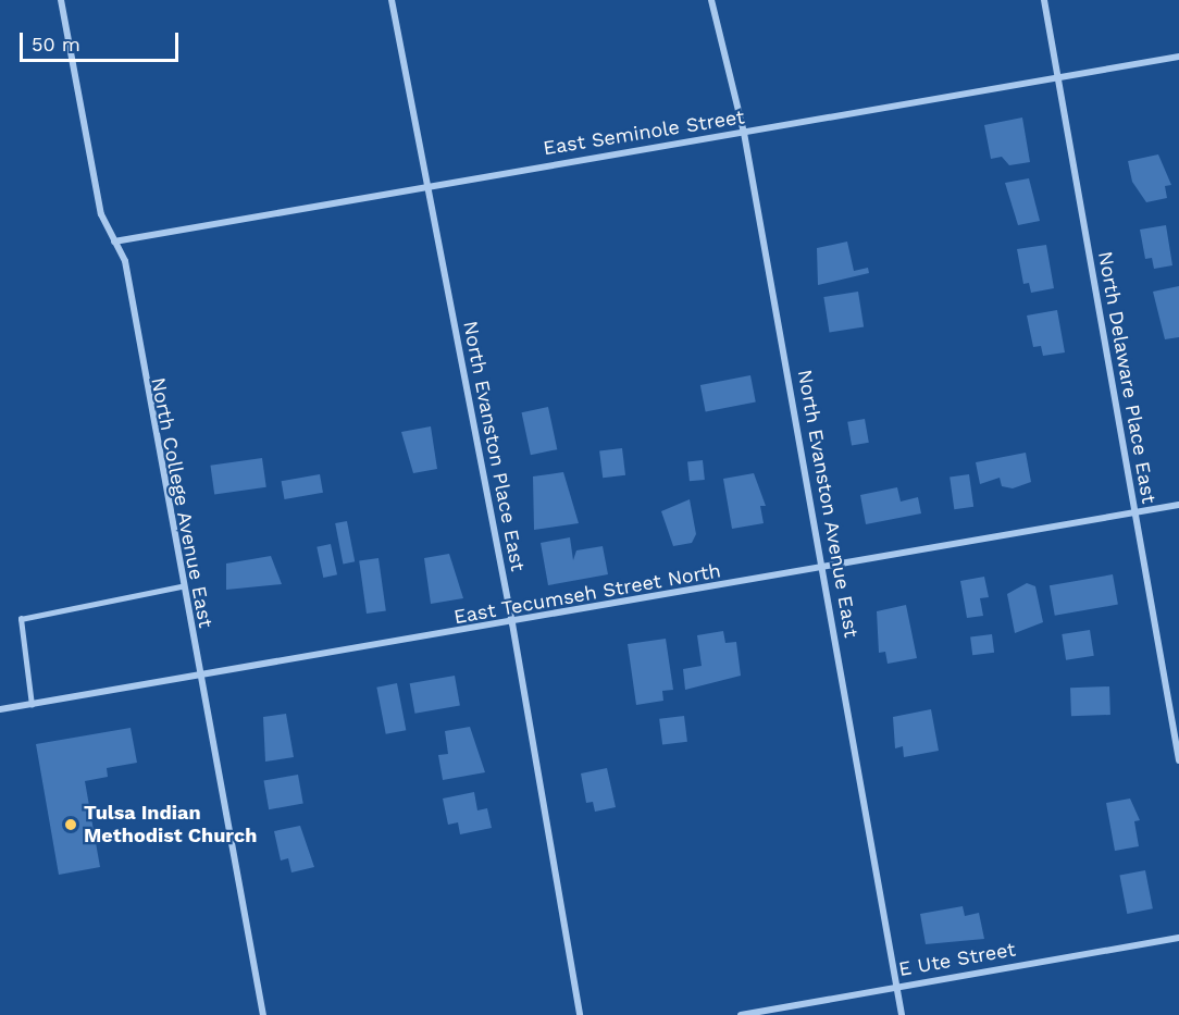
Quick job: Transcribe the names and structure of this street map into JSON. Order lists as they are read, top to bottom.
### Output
{
  "streets": {
    "street": [
      "East Seminole Street",
      "North Delaware Place East",
      "North Evanston Place East",
      "North College Avenue East",
      "North Evanston Avenue East",
      "East Tecumseh Street North",
      "E Ute Street"
    ]
  },
  "crossings": [
    ["East Seminole Street", "North Delaware Place East"],
    ["East Seminole Street", "North Evanston Place East"],
    ["East Seminole Street", "North College Avenue East"],
    ["East Seminole Street", "North Evanston Avenue East"],
    ["North Delaware Place East", "East Tecumseh Street North"],
    ["North Evanston Place East", "East Tecumseh Street North"],
    ["North College Avenue East", "East Tecumseh Street North"],
    ["North Evanston Avenue East", "East Tecumseh Street North"],
    ["North Evanston Avenue East", "E Ute Street"]
  ],
  "places": ["Tulsa Indian Methodist Church"],
  "scale_bar": "50 m"
}
